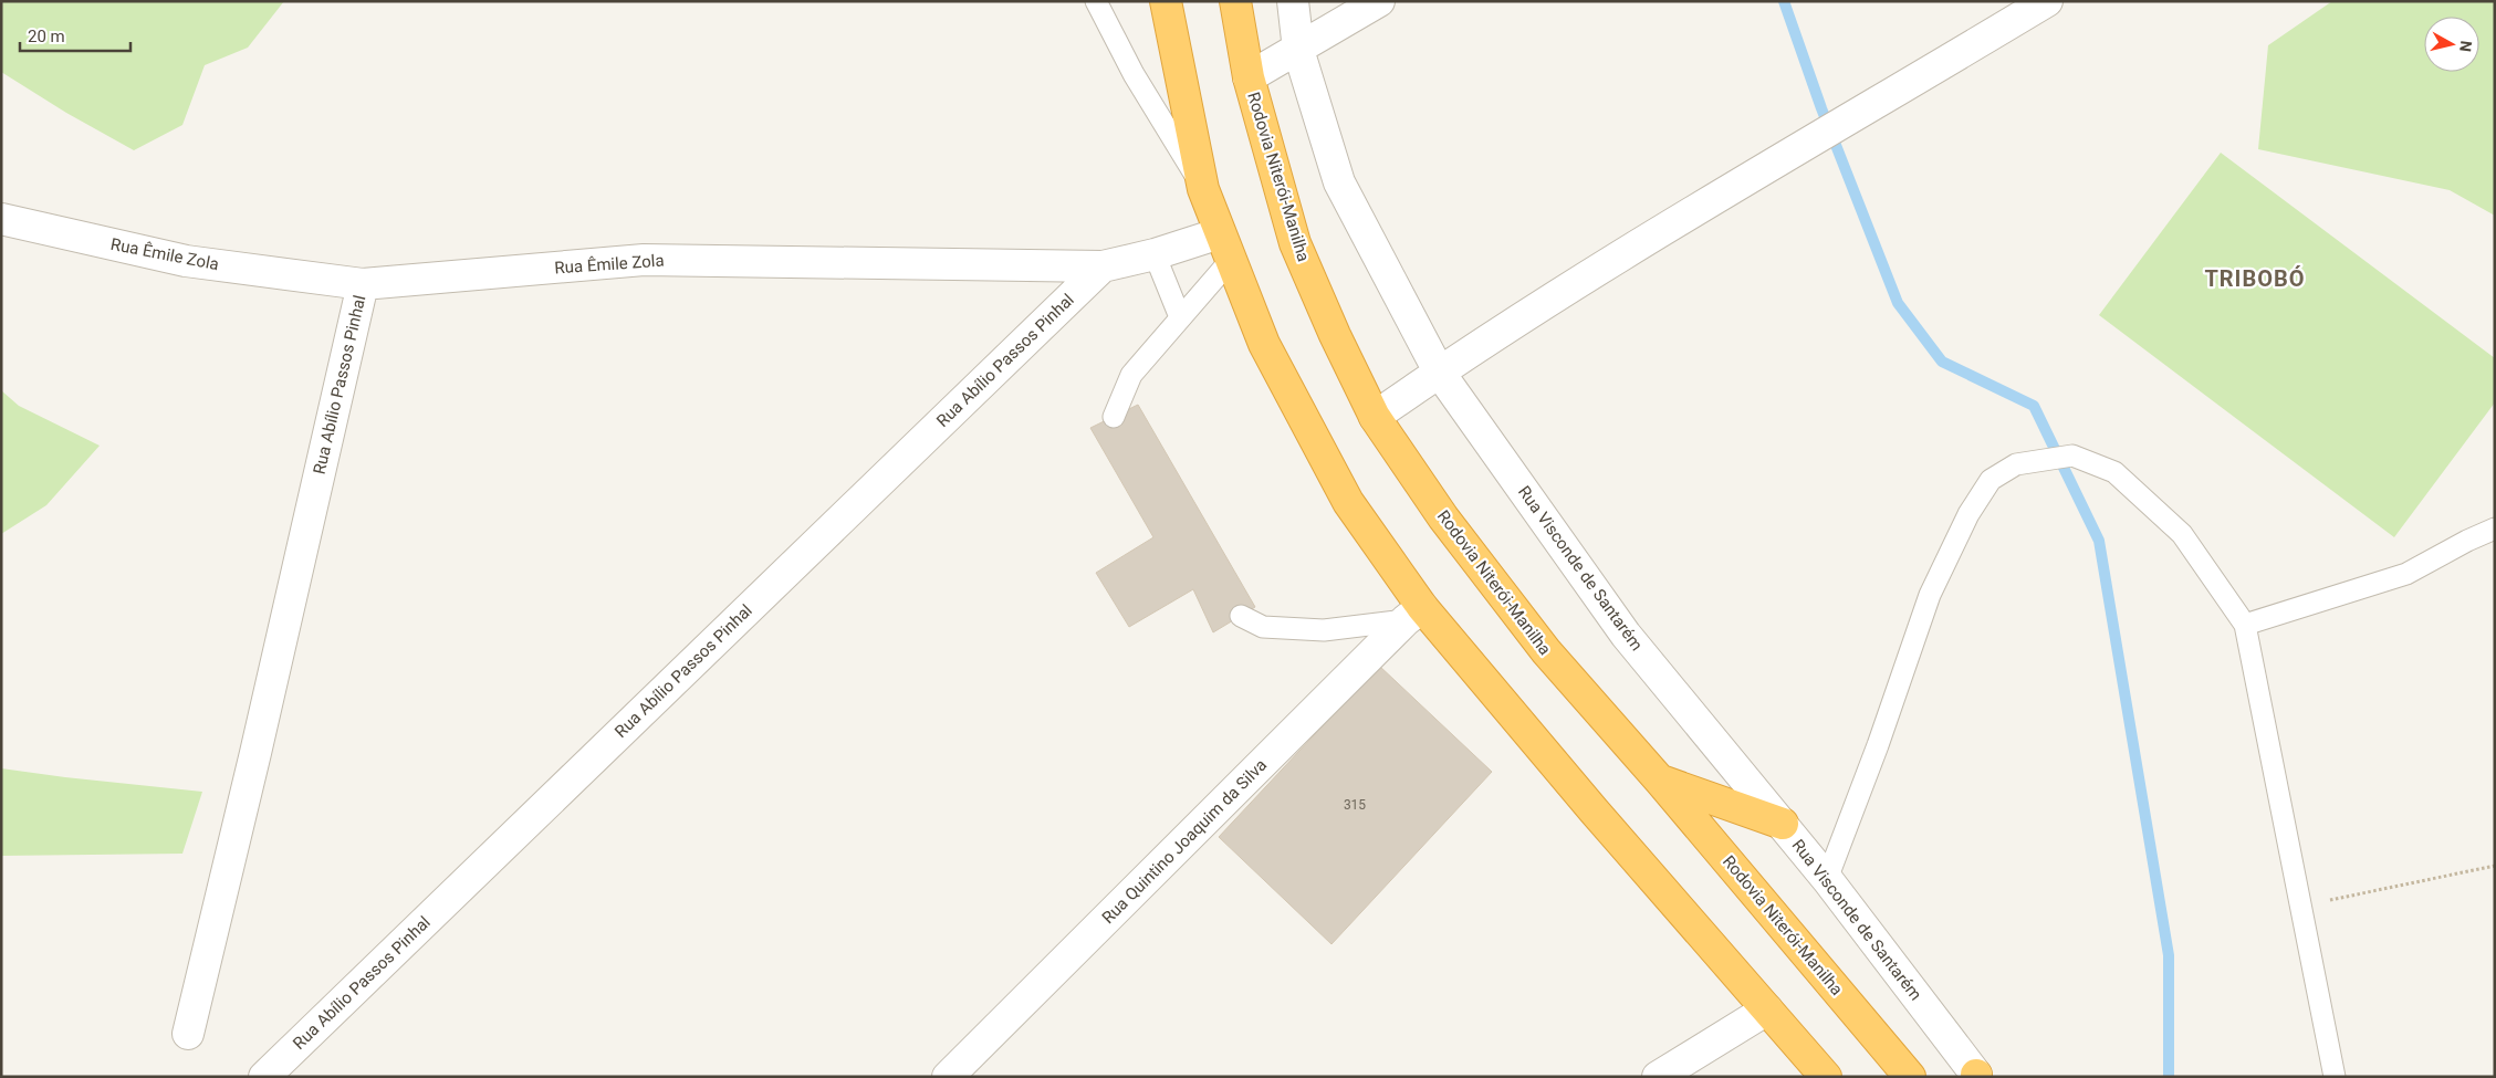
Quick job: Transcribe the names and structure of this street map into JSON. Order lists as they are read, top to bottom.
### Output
{
  "streets": {
    "highway": ["Rodovia Niterói-Manilha"],
    "street": [
      "Rua Êmile Zola",
      "Rua Abílio Passos Pinhal",
      "Rua Visconde de Santarém",
      "Rua Quintino Joaquim da Silva"
    ]
  },
  "crossings": [
    ["Rua Êmile Zola", "Rua Abílio Passos Pinhal"]
  ],
  "districts": ["TRIBOBÓ"],
  "house_numbers": ["315"],
  "scale_bar": "20 m",
  "north": "right"
}
